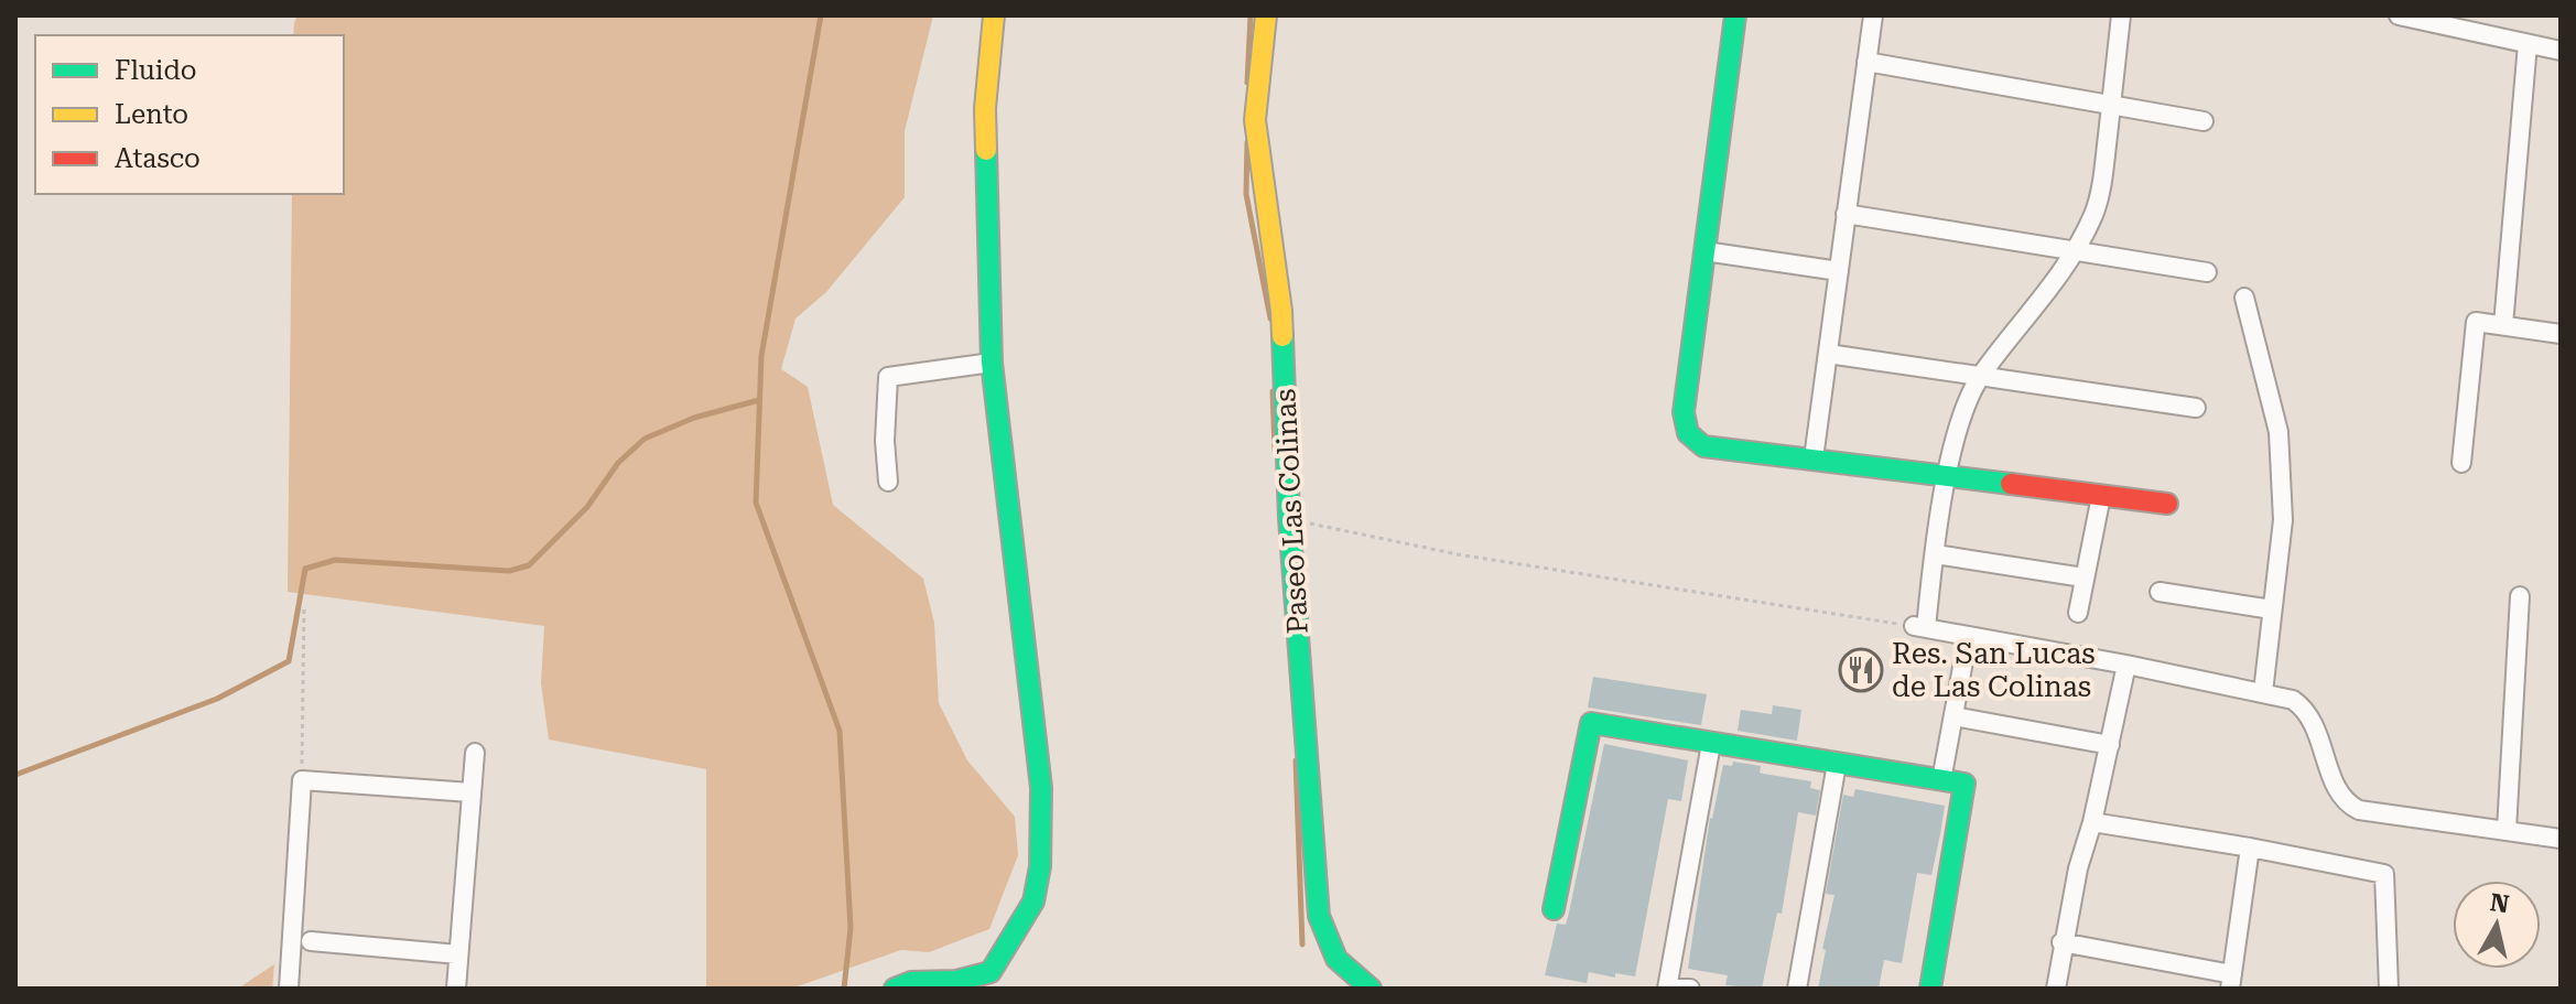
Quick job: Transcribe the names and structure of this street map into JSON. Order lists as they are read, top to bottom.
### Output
{
  "streets": {
    "street": ["Paseo Las Colinas"]
  },
  "places": {
    "restaurant": ["Res. San Lucas de Las Colinas"]
  },
  "legend": ["Fluido", "Lento", "Atasco"],
  "north": "top"
}
